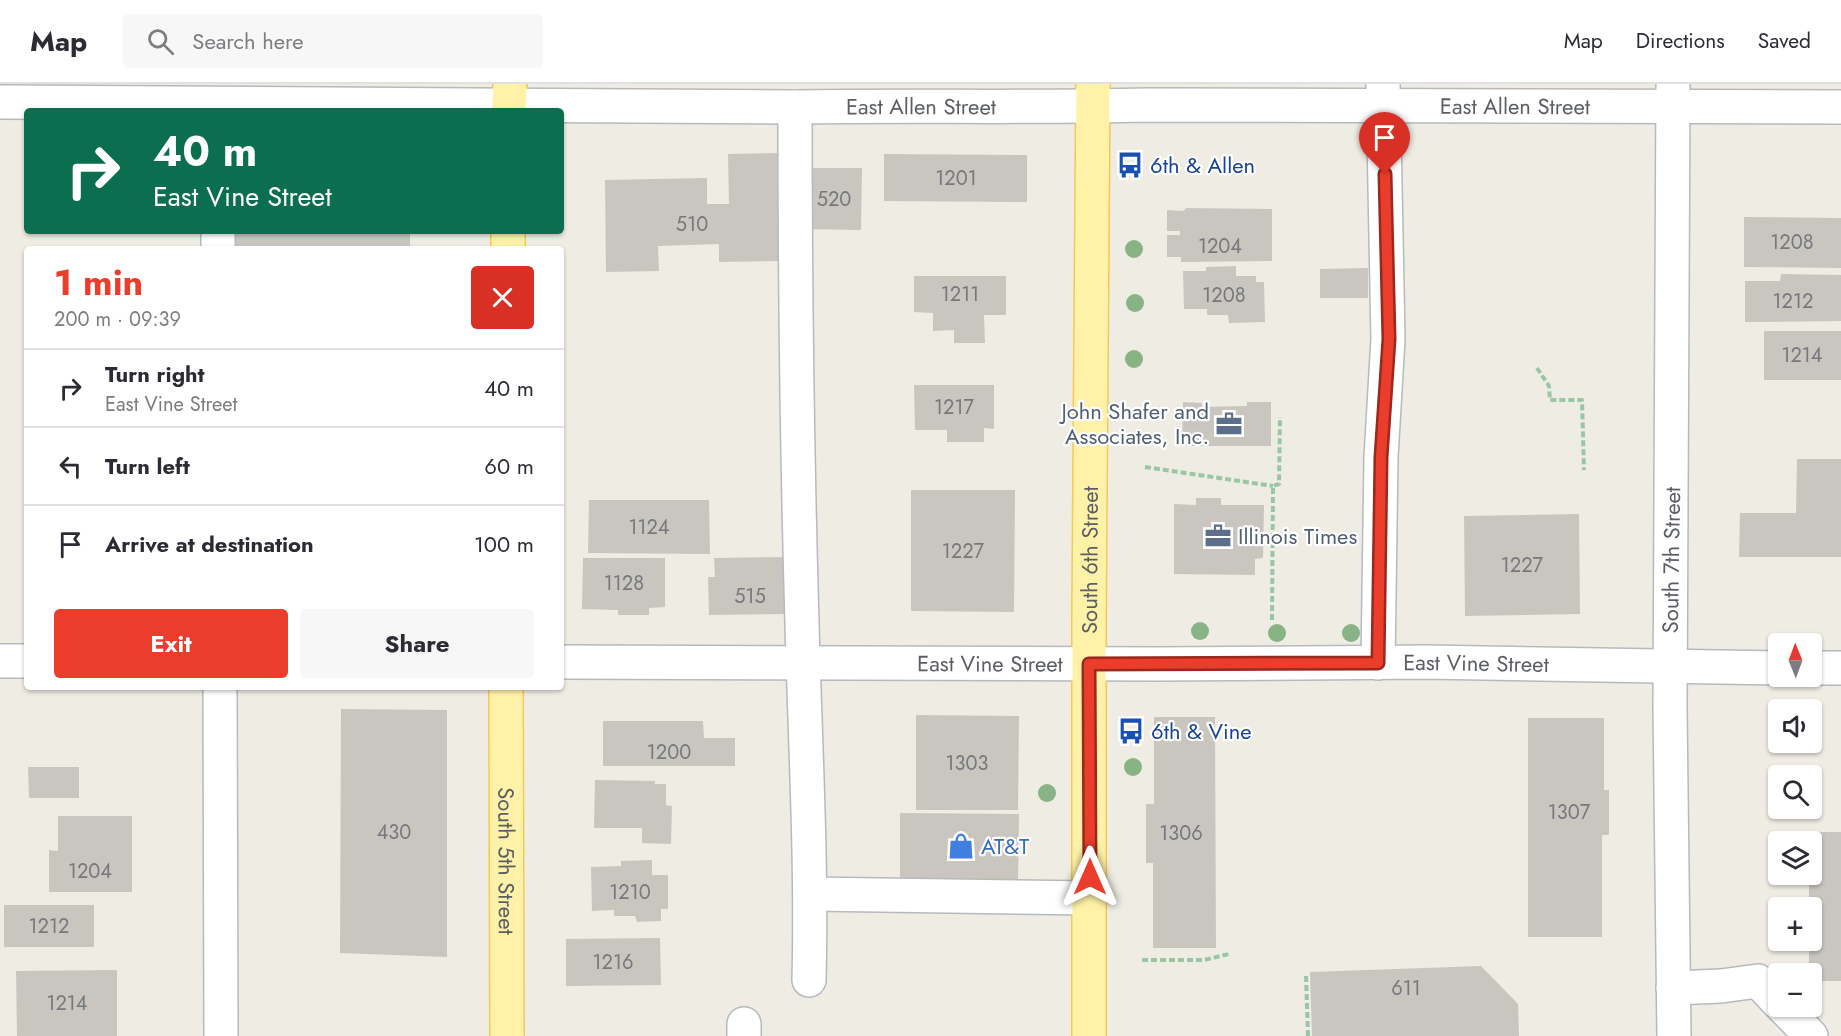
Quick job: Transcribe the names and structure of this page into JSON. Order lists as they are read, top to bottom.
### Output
{
  "streets": {
    "main road": ["South 6th Street", "South 5th Street"],
    "street": ["East Allen Street", "South 7th Street", "East Vine Street"]
  },
  "crossings": [
    ["East Allen Street", "South 6th Street"],
    ["East Allen Street", "South 7th Street"],
    ["South 6th Street", "East Vine Street"],
    ["South 7th Street", "East Vine Street"]
  ],
  "places": {
    "bus stop": ["6th & Allen", "6th & Vine"],
    "office": ["John Shafer and Associates, Inc.", "Illinois Times"],
    "shop": ["AT&T"]
  },
  "house_numbers": [
    "1201",
    "520",
    "510",
    "1208",
    "1204",
    "1211",
    "1208",
    "1212",
    "1214",
    "1217",
    "1124",
    "1227",
    "1227",
    "1128",
    "515",
    "1200",
    "1303",
    "1307",
    "430",
    "1306",
    "1204",
    "1210",
    "1212",
    "1216",
    "611",
    "1214"
  ],
  "north": "top",
  "page": {
    "header": "Map",
    "search": "Search here",
    "nav": ["Map", "Directions", "Saved"],
    "turn": ["40 m", "East Vine Street"],
    "heading": ["1 min", "200 m · 09:39"],
    "list": [
      {
        "name": "Turn right",
        "note": "East Vine Street",
        "value": "40 m"
      },
      {
        "name": "Turn left",
        "value": "60 m"
      },
      {
        "name": "Arrive at destination",
        "value": "100 m"
      }
    ],
    "buttons": ["Exit", "Share"],
    "map_buttons": ["+", "−"]
  }
}
